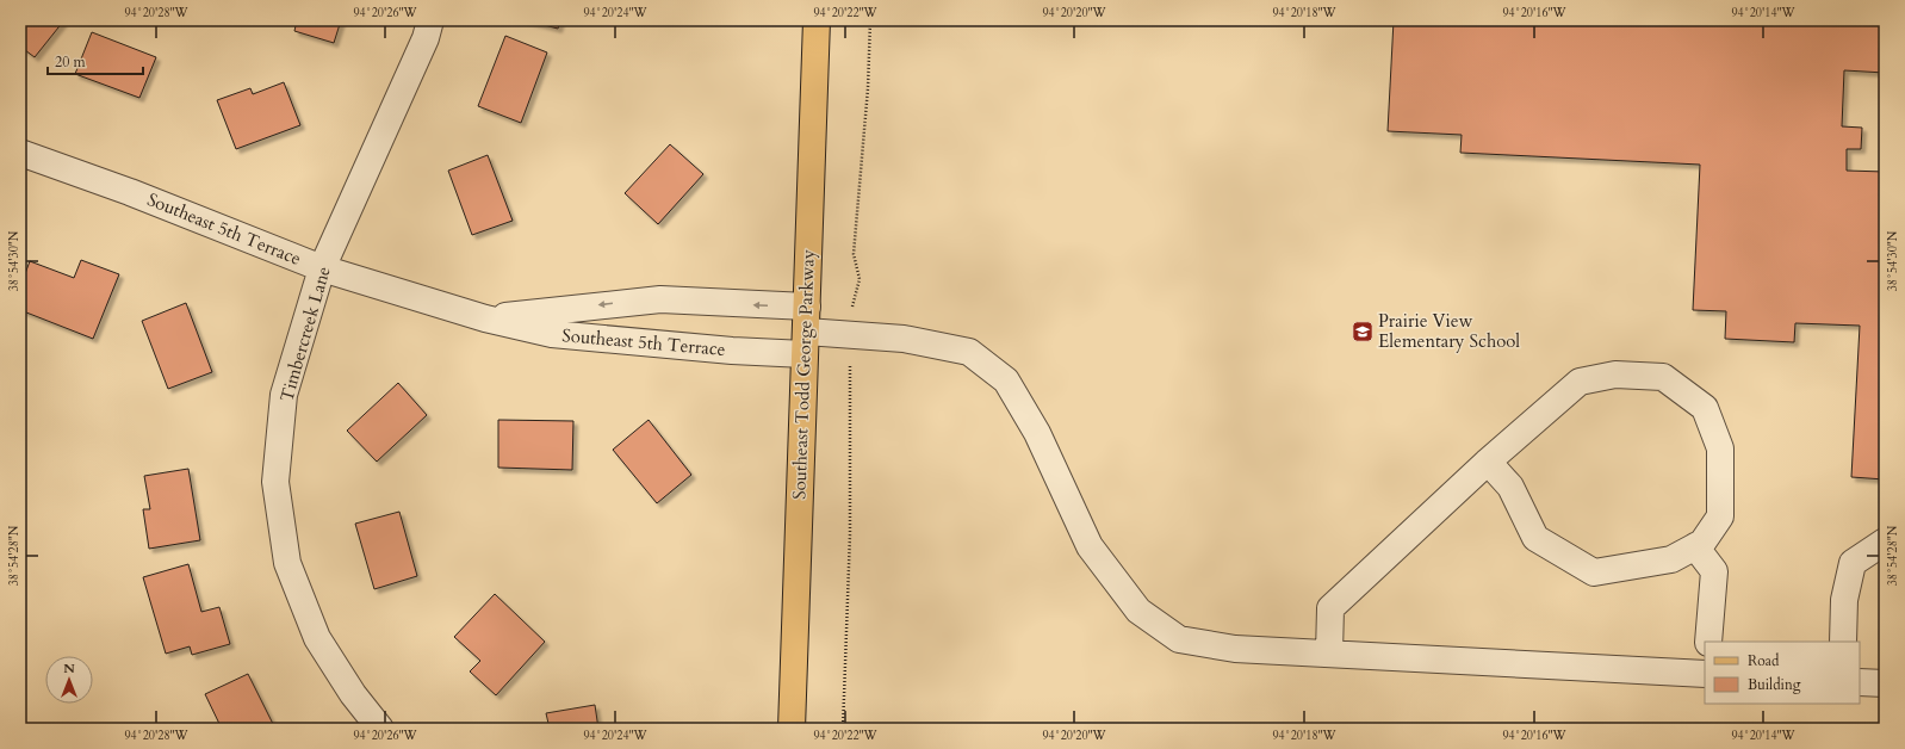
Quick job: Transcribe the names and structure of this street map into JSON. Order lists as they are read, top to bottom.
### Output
{
  "streets": {
    "main road": ["Southeast Todd George Parkway"],
    "street": ["Southeast 5th Terrace", "Timbercreek Lane"]
  },
  "crossings": [
    ["Southeast 5th Terrace", "Timbercreek Lane"],
    ["Southeast 5th Terrace", "Southeast Todd George Parkway"]
  ],
  "places": {
    "school or university": ["Prairie View Elementary School"]
  },
  "legend": ["Road", "Building"],
  "scale_bar": "20 m",
  "north": "top",
  "coordinates": [
    "94°20'28\"W",
    "94°20'26\"W",
    "94°20'24\"W",
    "94°20'22\"W",
    "94°20'20\"W",
    "94°20'18\"W",
    "94°20'16\"W",
    "94°20'14\"W",
    "38°54'30\"N",
    "38°54'28\"N"
  ]
}
